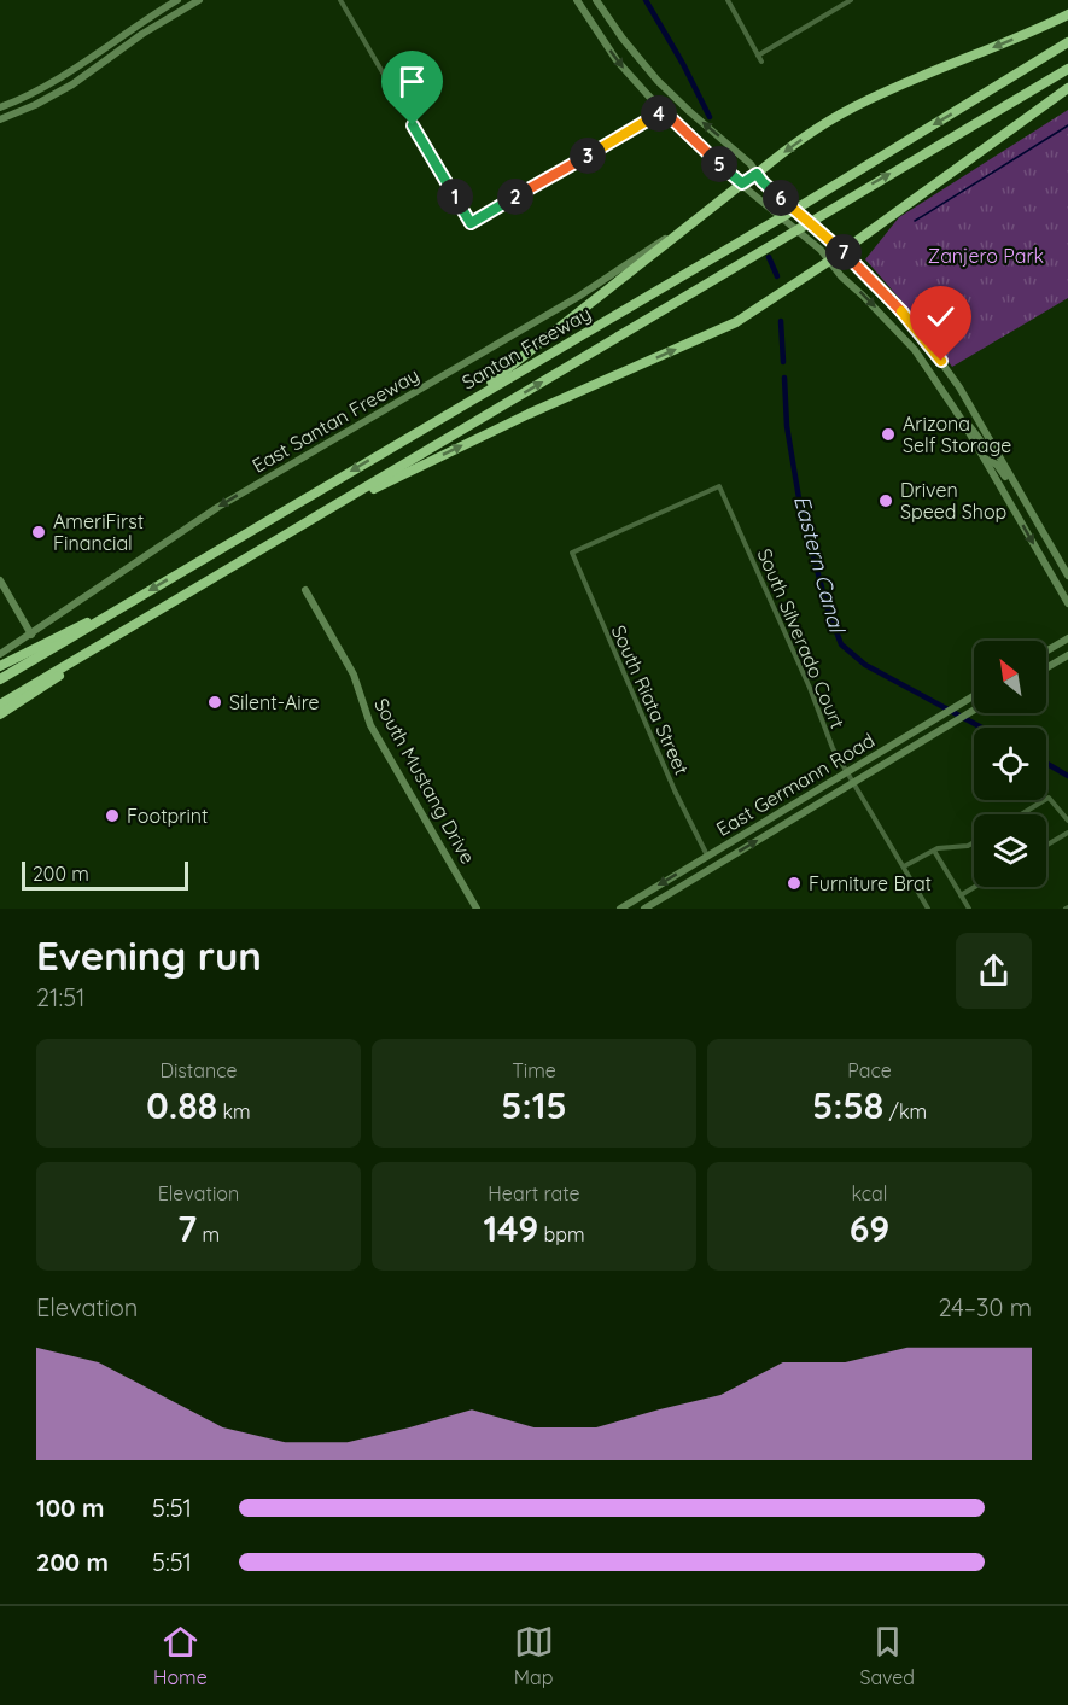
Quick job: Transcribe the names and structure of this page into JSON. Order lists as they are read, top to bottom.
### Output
{
  "streets": {
    "highway": ["Santan Freeway"],
    "main road": ["East Santan Freeway", "South Mustang Drive", "East Germann Road"],
    "street": ["South Silverado Court", "South Riata Street"]
  },
  "crossings": [
    ["South Silverado Court", "South Riata Street"],
    ["South Silverado Court", "East Germann Road"],
    ["South Riata Street", "East Germann Road"]
  ],
  "one_way": ["East Santan Freeway"],
  "water": ["Eastern Canal"],
  "parks": ["Zanjero Park"],
  "places": [
    "Arizona Self Storage",
    "Driven Speed Shop",
    "AmeriFirst Financial",
    "Silent-Aire",
    "Footprint",
    "Furniture Brat"
  ],
  "scale_bar": "200 m",
  "north": "top left",
  "page": {
    "pins": [
      "4",
      "3",
      "5",
      "1",
      "2",
      "6",
      "7"
    ],
    "scale": "200 m",
    "heading": ["Evening run", "21:51"],
    "stats": [
      ["Distance", "0.88 km"],
      ["Time", "5:15"],
      ["Pace", "5:58 /km"],
      ["Elevation", "7 m"],
      ["Heart rate", "149 bpm"],
      ["kcal", "69"]
    ],
    "chart": ["Elevation", "24–30 m"],
    "list": [
      {
        "name": "100 m",
        "note": "5:51"
      },
      {
        "name": "200 m",
        "note": "5:51"
      }
    ],
    "tabs": ["Home", "Map", "Saved"]
  }
}
